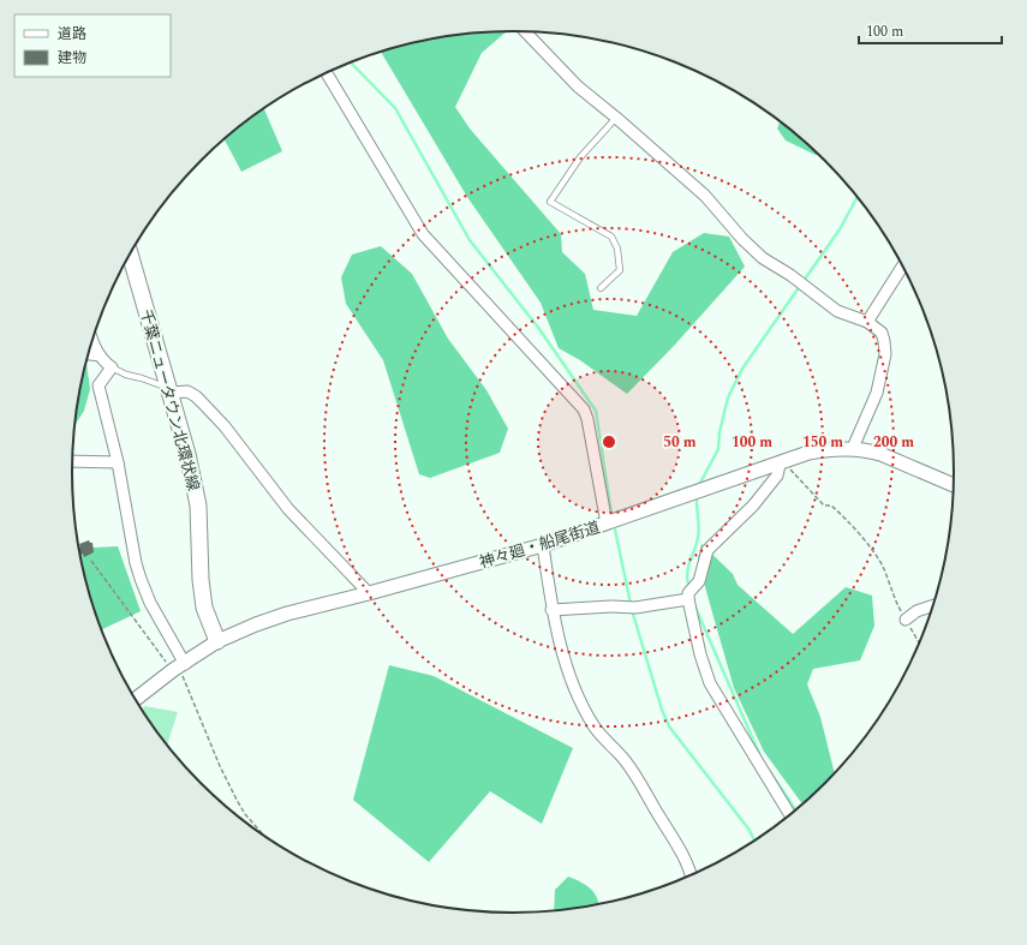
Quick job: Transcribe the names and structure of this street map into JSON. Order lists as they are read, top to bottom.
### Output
{
  "streets": {
    "main road": ["千葉ニュータウン北環状線"],
    "street": ["神々廻・船尾街道"]
  },
  "crossings": [
    ["千葉ニュータウン北環状線", "神々廻・船尾街道"]
  ],
  "legend": ["道路", "建物"],
  "scale_bar": "100 m",
  "rings": [
    "50 m",
    "100 m",
    "150 m",
    "200 m"
  ]
}
